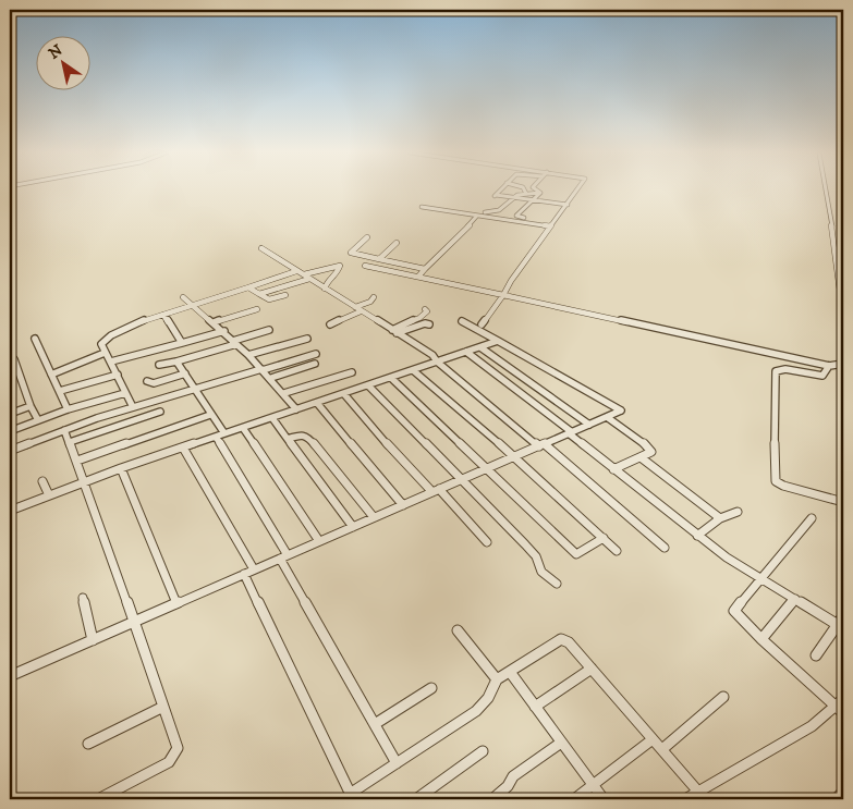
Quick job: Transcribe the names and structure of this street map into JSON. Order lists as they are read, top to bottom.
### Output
{
  "north": "top left"
}
